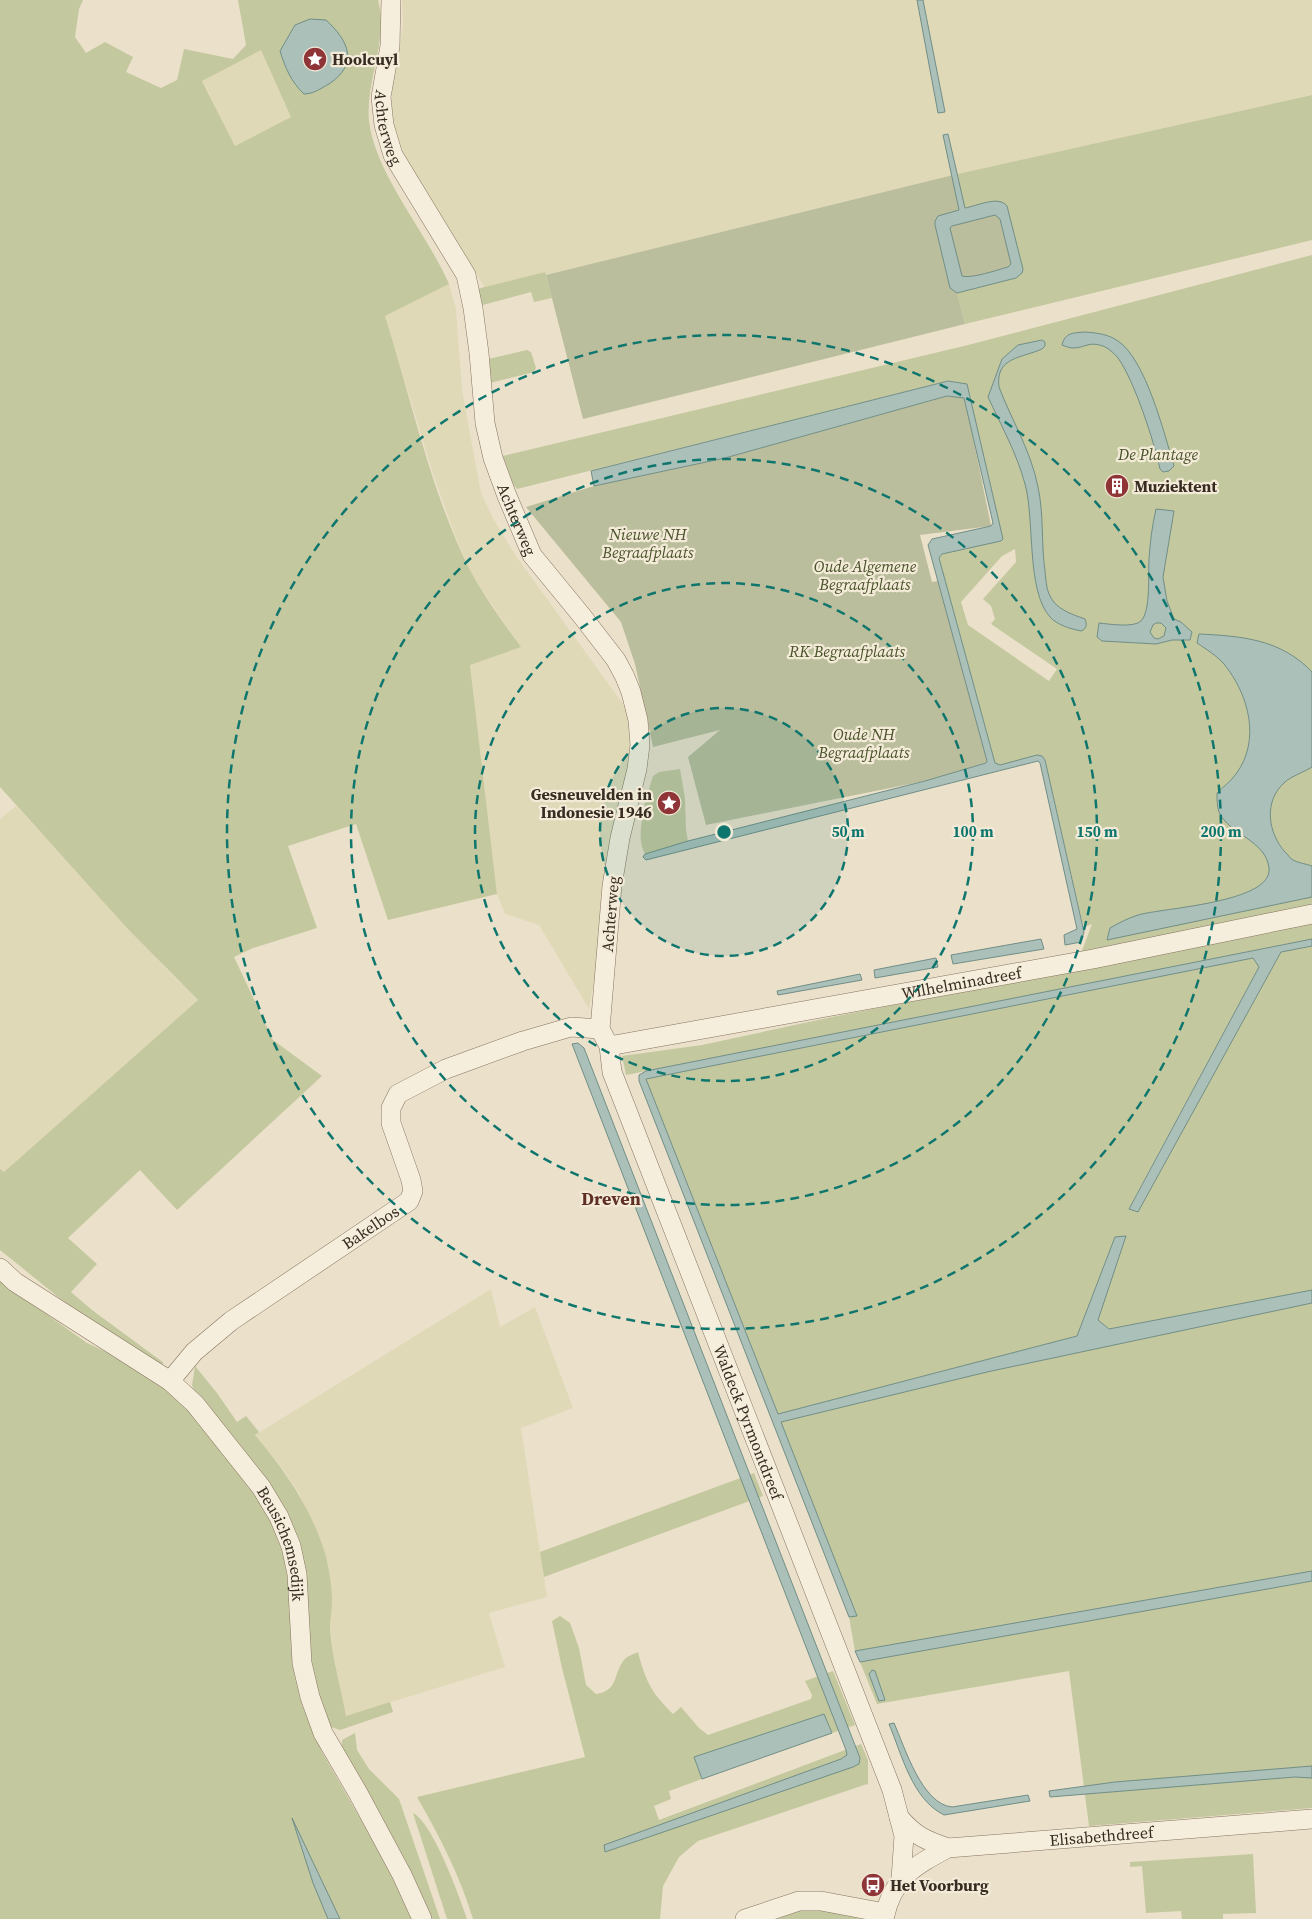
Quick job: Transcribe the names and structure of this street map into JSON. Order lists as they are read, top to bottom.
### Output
{
  "streets": {
    "street": [
      "Achterweg",
      "Wilhelminadreef",
      "Bakelbos",
      "Waldeck Pyrmontdreef",
      "Beusichemsedijk",
      "Elisabethdreef"
    ]
  },
  "crossings": [
    ["Achterweg", "Bakelbos"],
    ["Achterweg", "Waldeck Pyrmontdreef"],
    ["Wilhelminadreef", "Waldeck Pyrmontdreef"],
    ["Bakelbos", "Waldeck Pyrmontdreef"],
    ["Bakelbos", "Beusichemsedijk"],
    ["Waldeck Pyrmontdreef", "Elisabethdreef"]
  ],
  "districts": ["Dreven"],
  "parks": [
    "De Plantage",
    "Nieuwe NH Begraafplaats",
    "Oude Algemene Begraafplaats",
    "RK Begraafplaats",
    "Oude NH Begraafplaats"
  ],
  "places": {
    "place": ["Hoolcuyl", "Gesneuvelden in Indonesie 1946"],
    "building": ["Muziektent"],
    "bus stop": ["Het Voorburg"]
  },
  "rings": [
    "50 m",
    "100 m",
    "150 m",
    "200 m"
  ]
}
